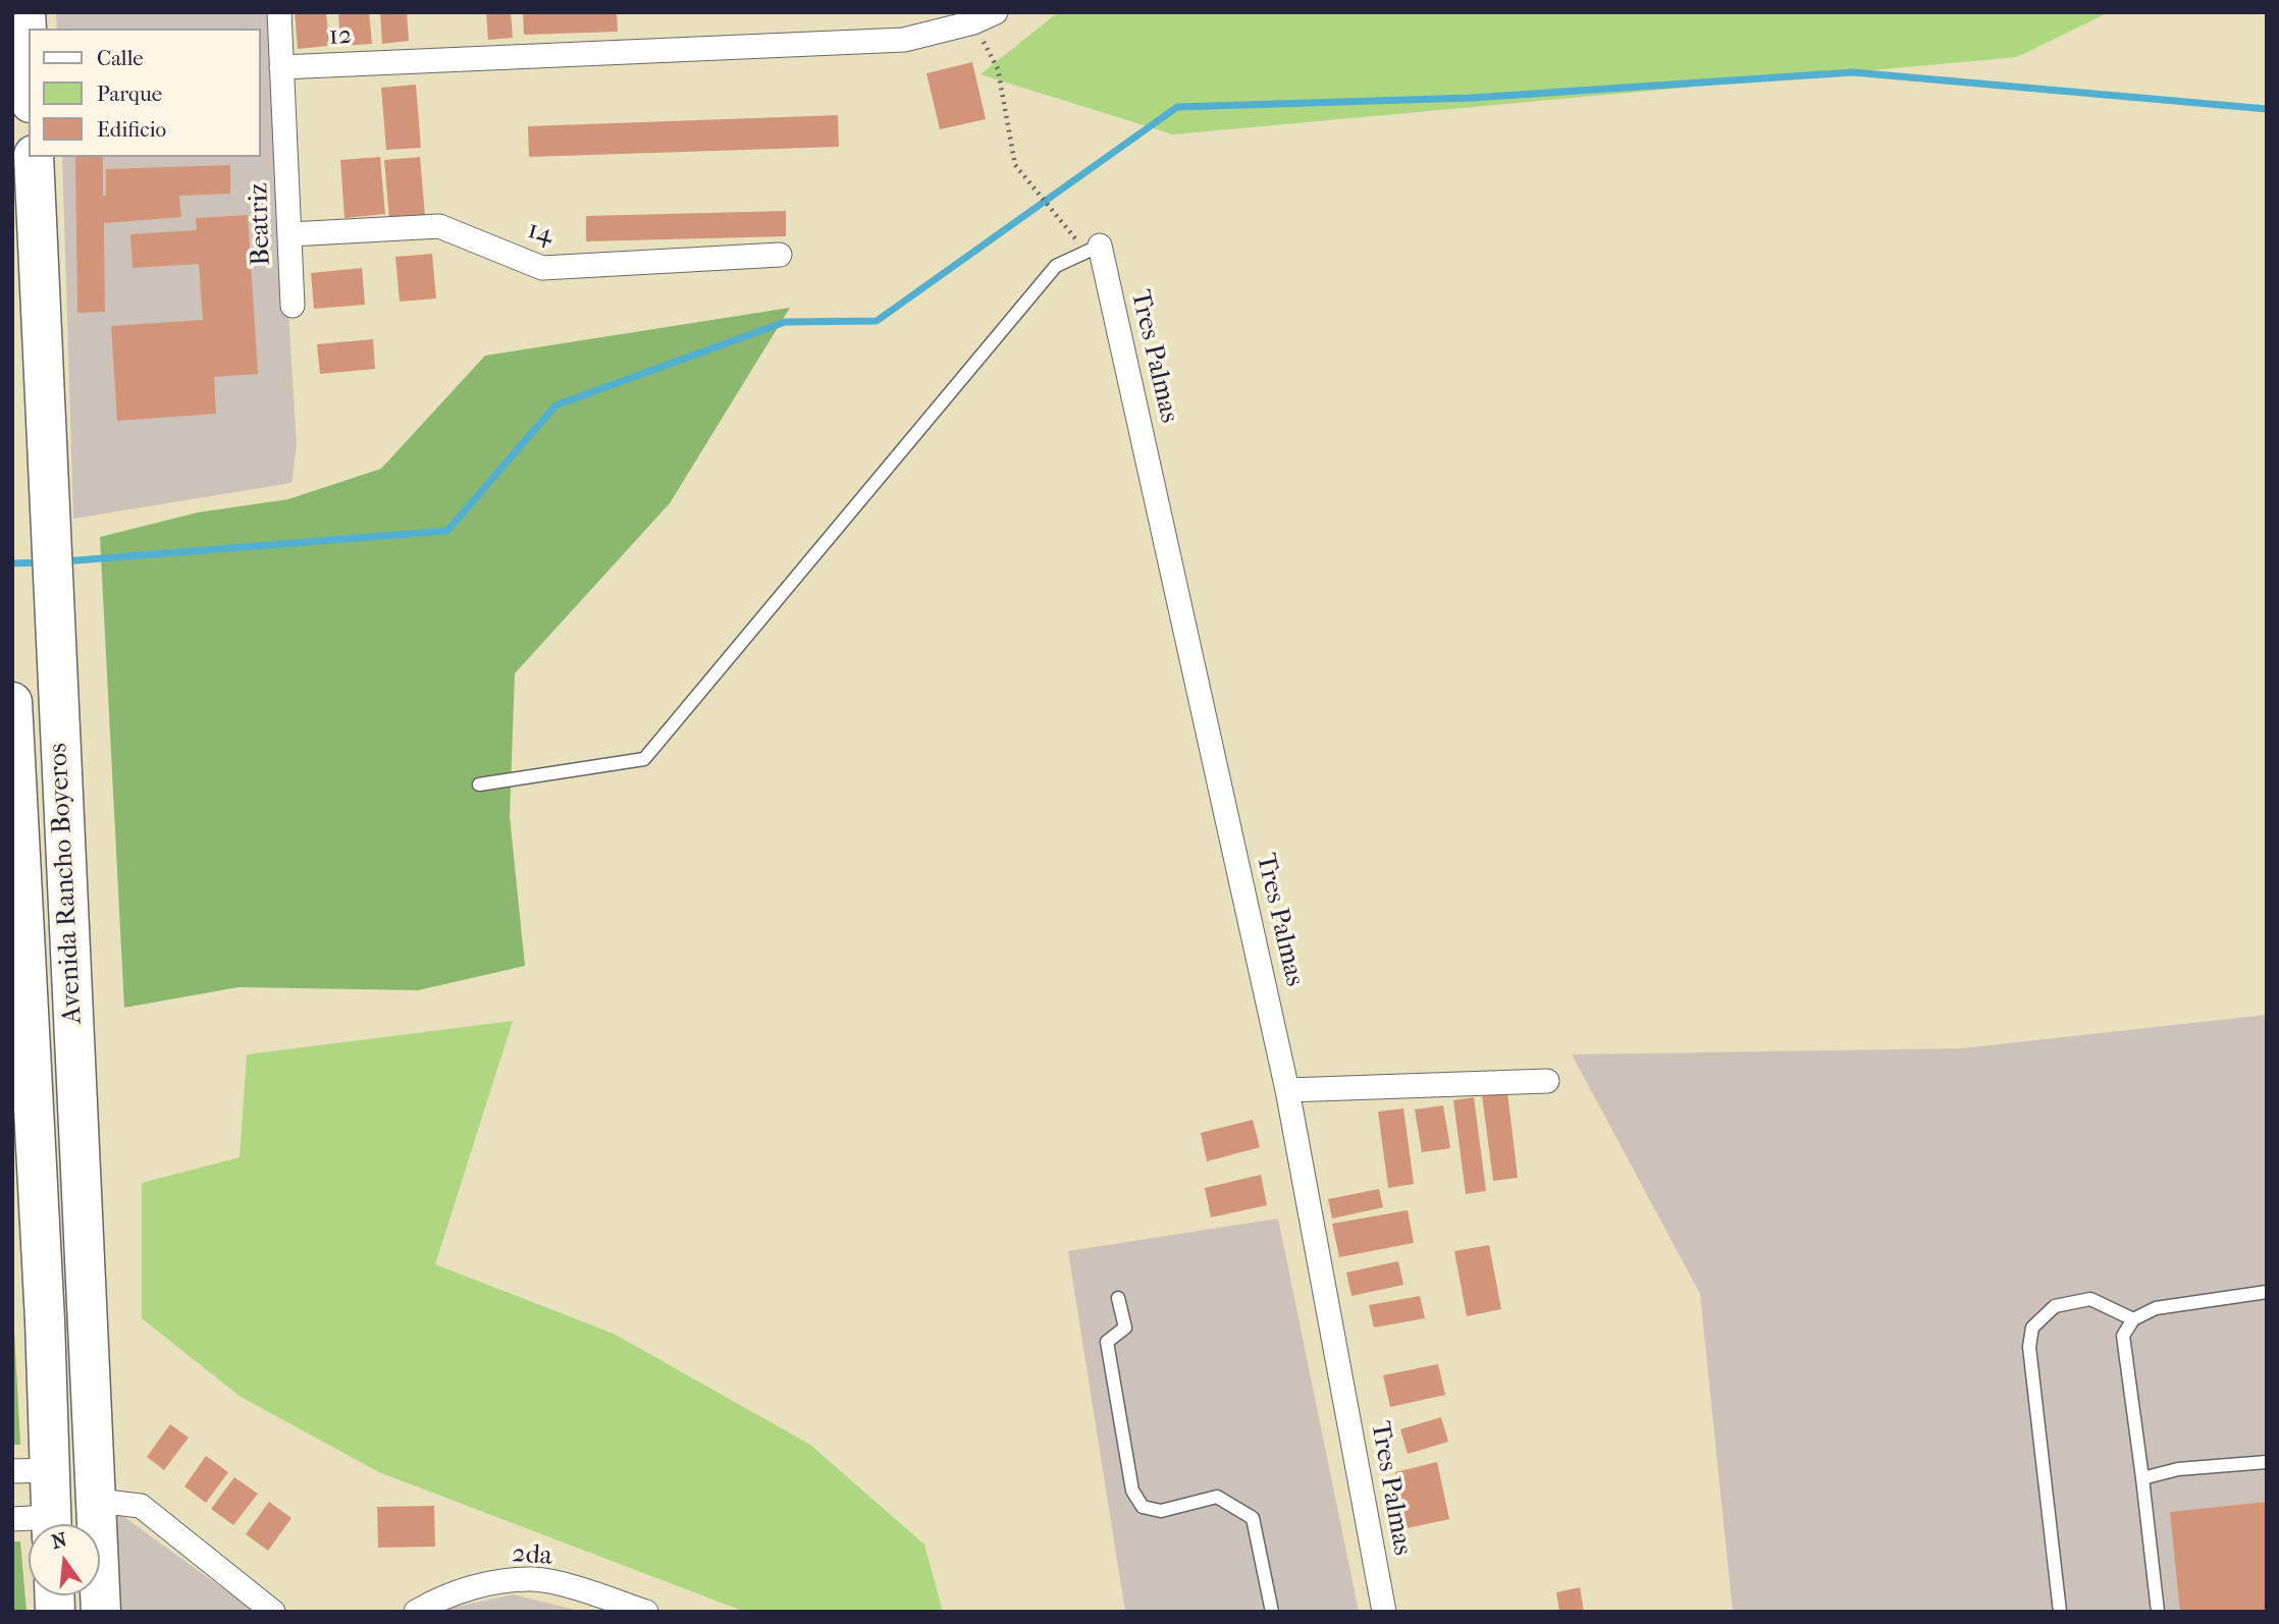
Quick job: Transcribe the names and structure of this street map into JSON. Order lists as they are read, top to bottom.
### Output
{
  "streets": {
    "highway": ["Avenida Rancho Boyeros"],
    "street": [
      "12",
      "Beatriz",
      "14",
      "Tres Palmas",
      "2da"
    ]
  },
  "crossings": [
    ["12", "Beatriz"],
    ["Beatriz", "14"]
  ],
  "legend": ["Calle", "Parque", "Edificio"],
  "north": "top"
}
